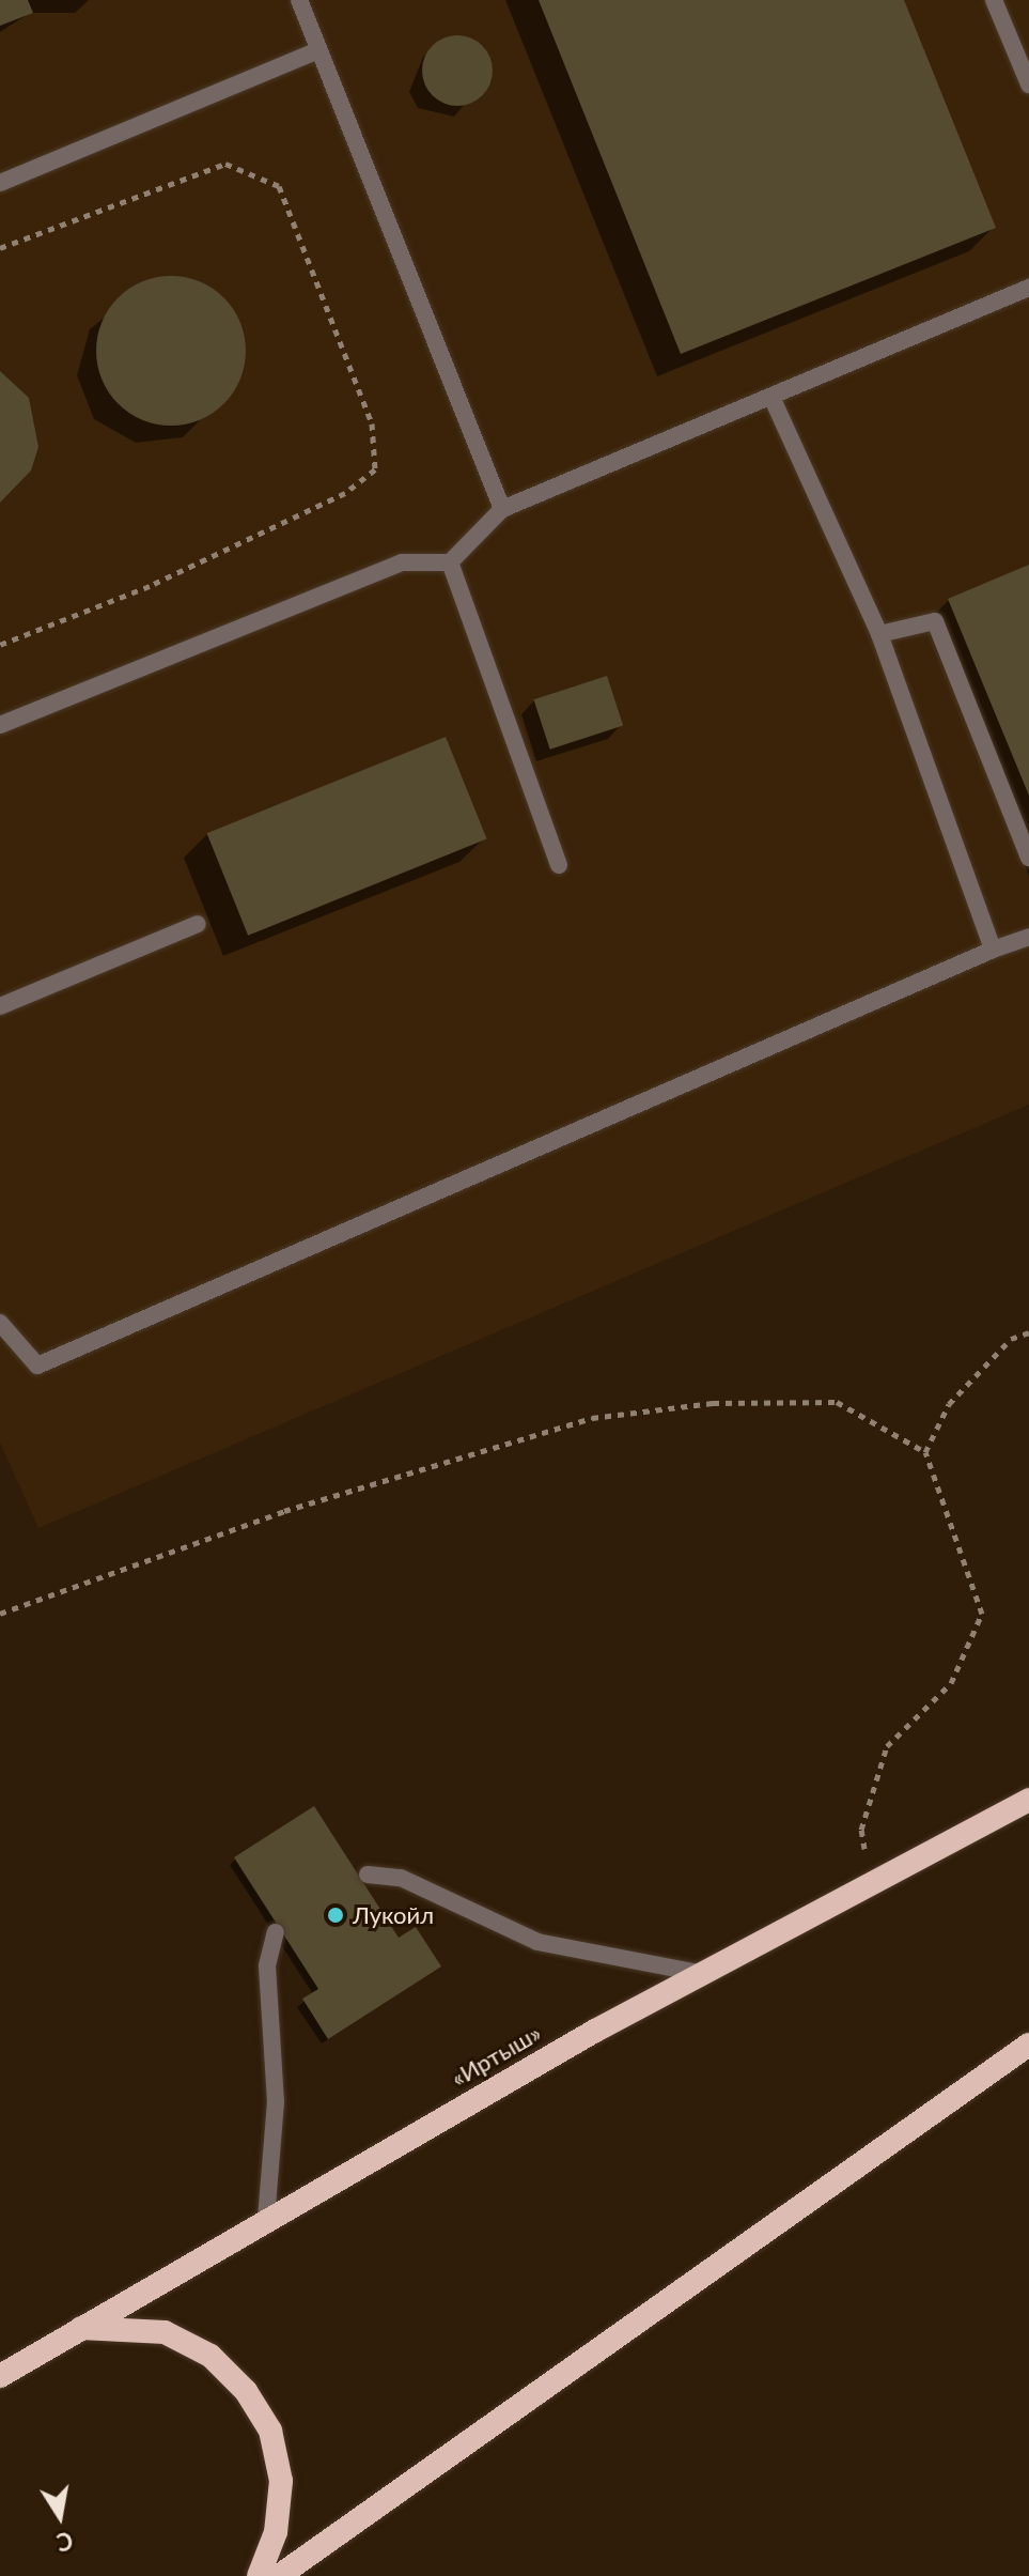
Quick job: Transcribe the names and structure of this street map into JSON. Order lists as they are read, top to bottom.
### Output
{
  "streets": {
    "highway": ["«Иртыш»"]
  },
  "places": ["Лукойл"],
  "north": "bottom"
}
